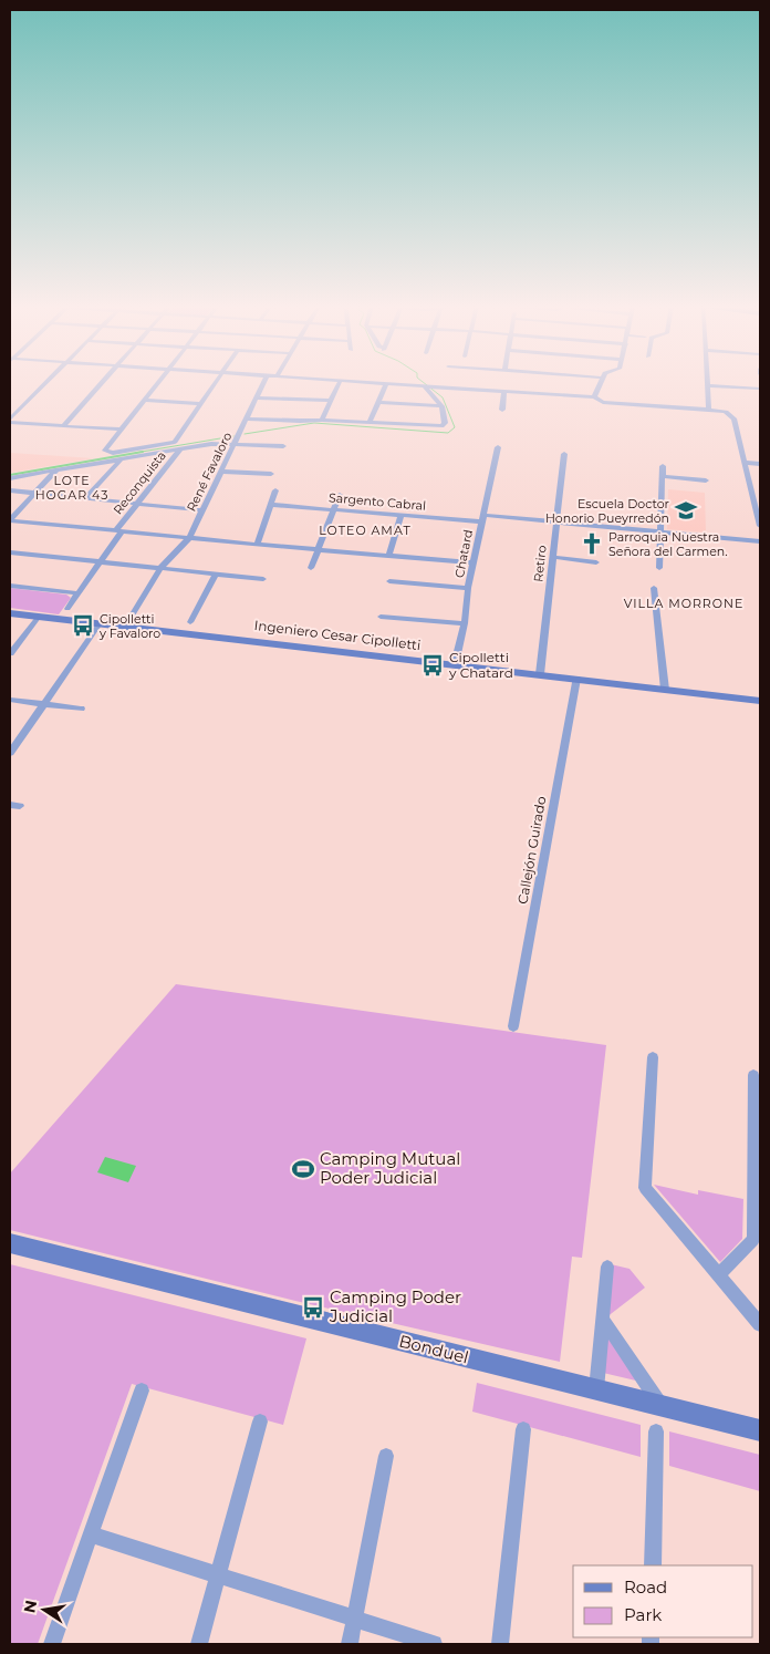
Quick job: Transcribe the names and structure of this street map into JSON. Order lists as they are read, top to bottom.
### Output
{
  "streets": {
    "street": [
      "René Favaloro",
      "Reconquista",
      "Sargento Cabral",
      "Chatard",
      "Retiro",
      "Ingeniero Cesar Cipolletti",
      "Callejón Guirado",
      "Bonduel"
    ]
  },
  "crossings": [
    ["René Favaloro", "Ingeniero Cesar Cipolletti"],
    ["Sargento Cabral", "Chatard"],
    ["Sargento Cabral", "Retiro"],
    ["Chatard", "Ingeniero Cesar Cipolletti"],
    ["Retiro", "Ingeniero Cesar Cipolletti"],
    ["Ingeniero Cesar Cipolletti", "Callejón Guirado"]
  ],
  "districts": ["LOTE HOGAR 43", "LOTEO AMAT", "VILLA MORRONE"],
  "places": {
    "school or university": ["Escuela Doctor Honorio Pueyrredón"],
    "church": ["Parroquia Nuestra Señora del Carmen."],
    "bus stop": ["Cipolletti y Favaloro", "Cipolletti y Chatard", "Camping Poder Judicial"],
    "sports": ["Camping Mutual Poder Judicial"]
  },
  "legend": ["Road", "Park"],
  "north": "left"
}
